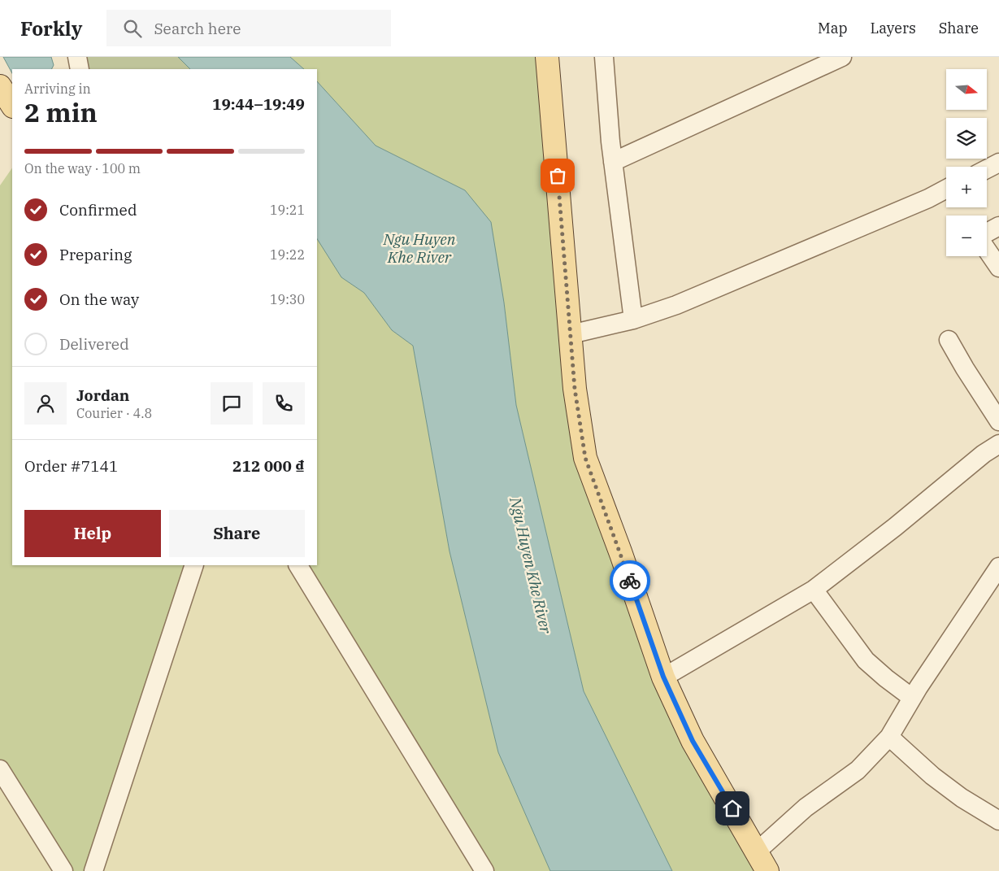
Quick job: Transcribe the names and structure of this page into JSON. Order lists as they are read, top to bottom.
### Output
{
  "water": ["Ngu Huyen Khe River"],
  "north": "right",
  "page": {
    "header": "Forkly",
    "search": "Search here",
    "nav": ["Map", "Layers", "Share"],
    "map_buttons": ["+", "−"],
    "heading": ["2 min", "Arriving in", "19:44–19:49"],
    "panel": [
      "Jordan",
      "Courier · 4.8",
      "Order #7141",
      "212 000 ₫"
    ],
    "bar": "On the way · 100 m",
    "list": [
      ["Confirmed", "19:21"],
      ["Preparing", "19:22"],
      ["On the way", "19:30"],
      "Delivered"
    ],
    "buttons": ["Help", "Share"]
  }
}
